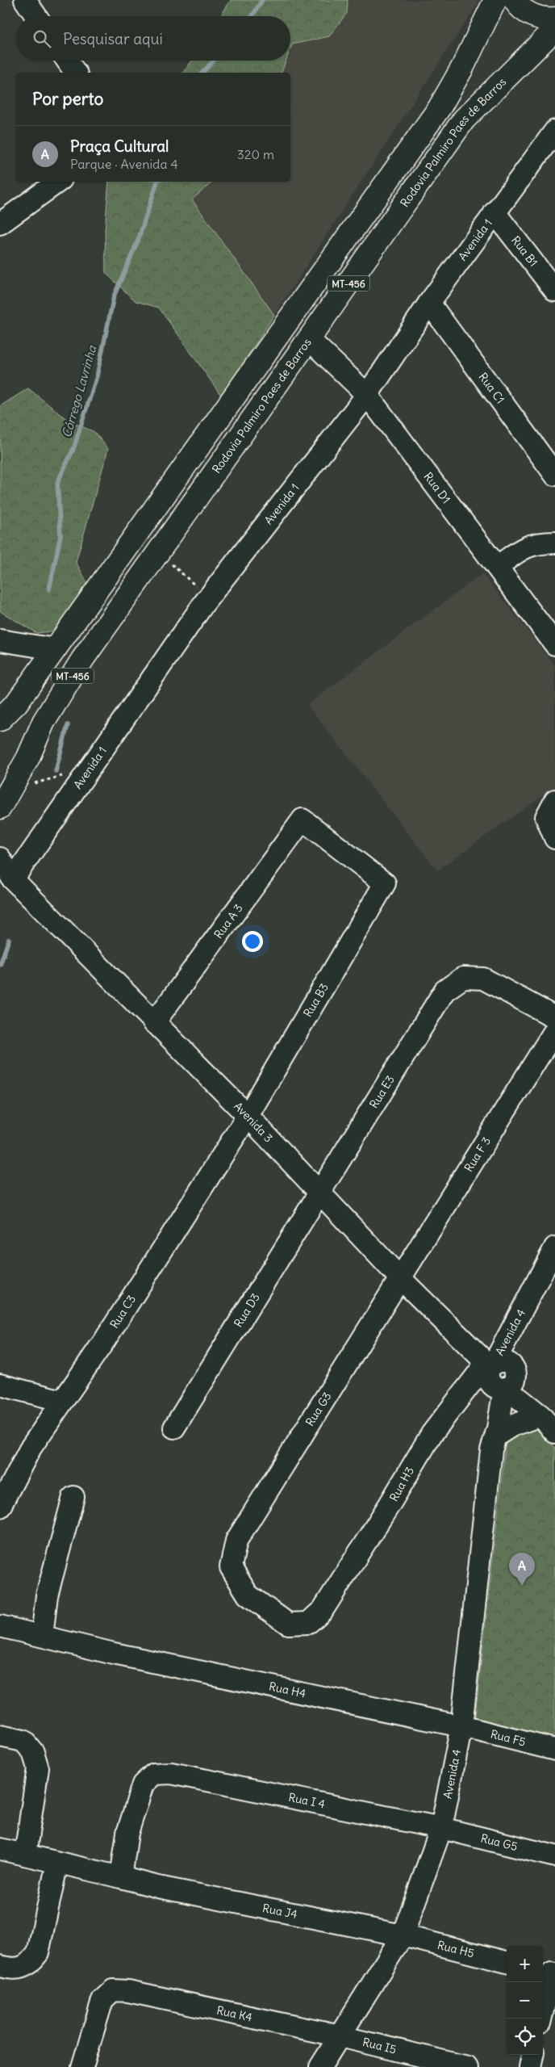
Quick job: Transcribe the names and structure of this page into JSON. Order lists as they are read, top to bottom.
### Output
{
  "streets": {
    "main road": ["Rodovia Palmiro Paes de Barros", "MT-456"],
    "street": [
      "Avenida 1",
      "Rua B1",
      "Rua C1",
      "Rua D1",
      "Rua A 3",
      "Rua B3",
      "Rua E3",
      "Avenida 3",
      "Rua F 3",
      "Rua D3",
      "Rua C3",
      "Avenida 4",
      "Rua G3",
      "Rua H3",
      "Rua H4",
      "Rua F5",
      "Rua I 4",
      "Rua G5",
      "Rua J4",
      "Rua H5",
      "Rua K4",
      "Rua I5"
    ]
  },
  "crossings": [
    ["Rodovia Palmiro Paes de Barros", "Rua D1"],
    ["Avenida 1", "Rua B1"],
    ["Avenida 1", "Rua C1"],
    ["Avenida 1", "Rua D1"],
    ["Avenida 1", "Avenida 3"],
    ["Rua A 3", "Rua B3"],
    ["Rua A 3", "Avenida 3"],
    ["Rua B3", "Avenida 3"],
    ["Rua B3", "Rua C3"],
    ["Rua E3", "Avenida 3"],
    ["Rua E3", "Rua D3"],
    ["Avenida 3", "Rua F 3"],
    ["Avenida 3", "Rua D3"],
    ["Avenida 3", "Rua C3"],
    ["Avenida 3", "Avenida 4"],
    ["Avenida 3", "Rua G3"],
    ["Avenida 3", "Rua H3"],
    ["Rua F 3", "Rua G3"],
    ["Avenida 4", "Rua H3"],
    ["Avenida 4", "Rua H4"],
    ["Avenida 4", "Rua F5"],
    ["Avenida 4", "Rua I 4"],
    ["Avenida 4", "Rua G5"],
    ["Avenida 4", "Rua J4"],
    ["Avenida 4", "Rua H5"],
    ["Avenida 4", "Rua K4"],
    ["Avenida 4", "Rua I5"],
    ["Rua G3", "Rua H3"],
    ["Rua H4", "Rua F5"],
    ["Rua I 4", "Rua G5"],
    ["Rua I 4", "Rua J4"],
    ["Rua J4", "Rua H5"],
    ["Rua K4", "Rua I5"]
  ],
  "water": ["Córrego Lavrinha"],
  "page": {
    "search": "Pesquisar aqui",
    "heading": "Por perto",
    "list": [
      {
        "mark": "A",
        "name": "Praça Cultural",
        "note": "Parque · Avenida 4",
        "value": "320 m"
      }
    ],
    "pins": "A",
    "map_buttons": ["+", "−"]
  }
}
